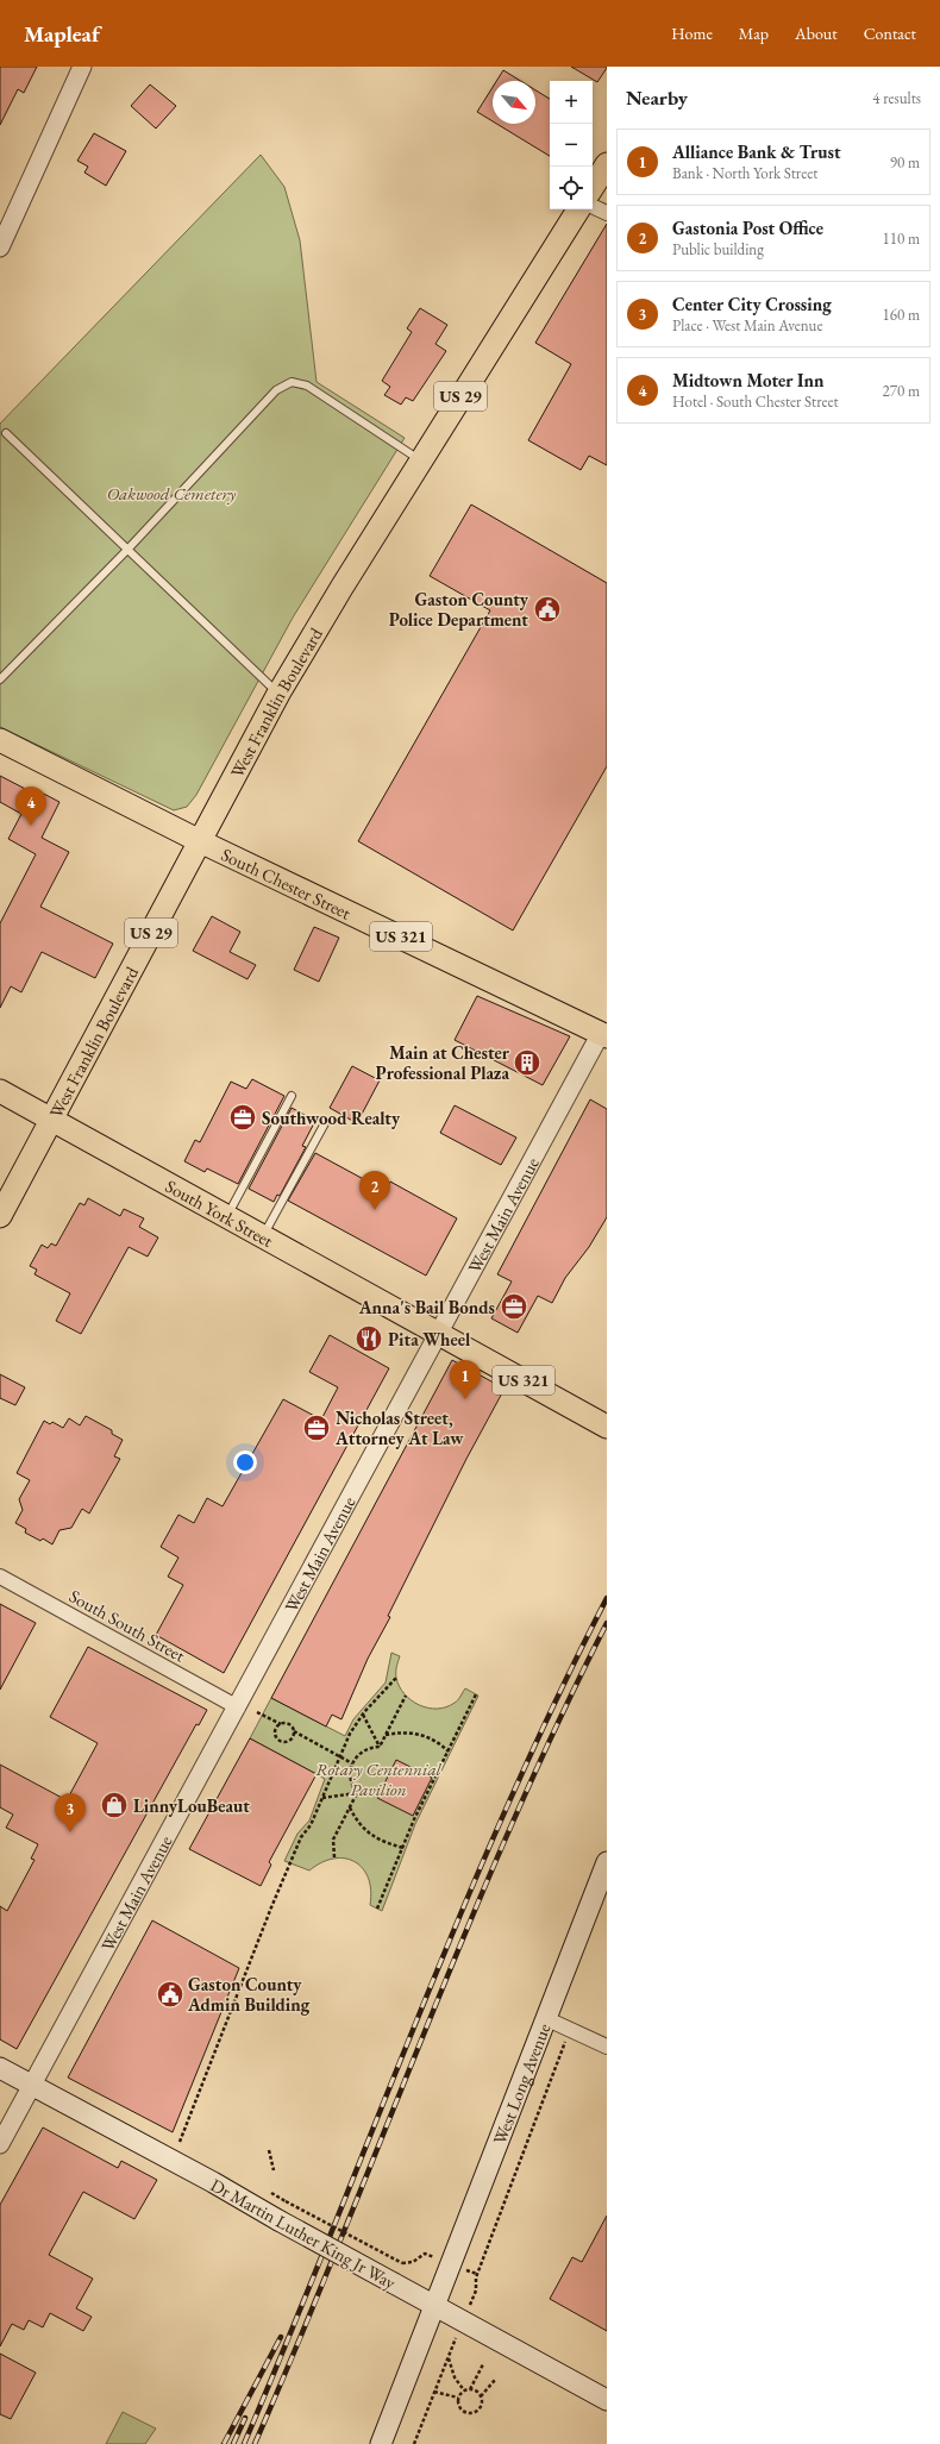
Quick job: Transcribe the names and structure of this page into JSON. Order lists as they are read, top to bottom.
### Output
{
  "streets": {
    "main road": [
      "US 29",
      "West Franklin Boulevard",
      "South Chester Street",
      "US 321",
      "South York Street",
      "West Long Avenue",
      "Dr Martin Luther King Jr Way"
    ],
    "street": ["West Main Avenue", "South South Street"]
  },
  "crossings": [
    ["West Franklin Boulevard", "South Chester Street"],
    ["West Franklin Boulevard", "South York Street"],
    ["South Chester Street", "West Main Avenue"],
    ["US 321", "South York Street"],
    ["US 321", "West Main Avenue"],
    ["South York Street", "West Main Avenue"],
    ["West Main Avenue", "South South Street"],
    ["West Main Avenue", "Dr Martin Luther King Jr Way"],
    ["West Long Avenue", "Dr Martin Luther King Jr Way"]
  ],
  "parks": ["Oakwood Cemetery", "Rotary Centennial Pavilion"],
  "places": {
    "public building": ["Gaston County Police Department", "Gaston County Admin Building"],
    "building": ["Main at Chester Professional Plaza"],
    "office": ["Southwood Realty", "Anna's Bail Bonds", "Nicholas Street, Attorney At Law"],
    "restaurant": ["Pita Wheel"],
    "shop": ["LinnyLouBeaut"]
  },
  "north": "bottom right",
  "page": {
    "header": "Mapleaf",
    "nav": [
      "Home",
      "Map",
      "About",
      "Contact"
    ],
    "heading": ["Nearby", "4 results"],
    "map_buttons": ["+", "−"],
    "list": [
      {
        "mark": "1",
        "name": "Alliance Bank & Trust",
        "note": "Bank · North York Street",
        "value": "90 m"
      },
      {
        "mark": "2",
        "name": "Gastonia Post Office",
        "note": "Public building",
        "value": "110 m"
      },
      {
        "mark": "3",
        "name": "Center City Crossing",
        "note": "Place · West Main Avenue",
        "value": "160 m"
      },
      {
        "mark": "4",
        "name": "Midtown Moter Inn",
        "note": "Hotel · South Chester Street",
        "value": "270 m"
      }
    ],
    "pins": [
      "4",
      "2",
      "1",
      "3"
    ]
  }
}
